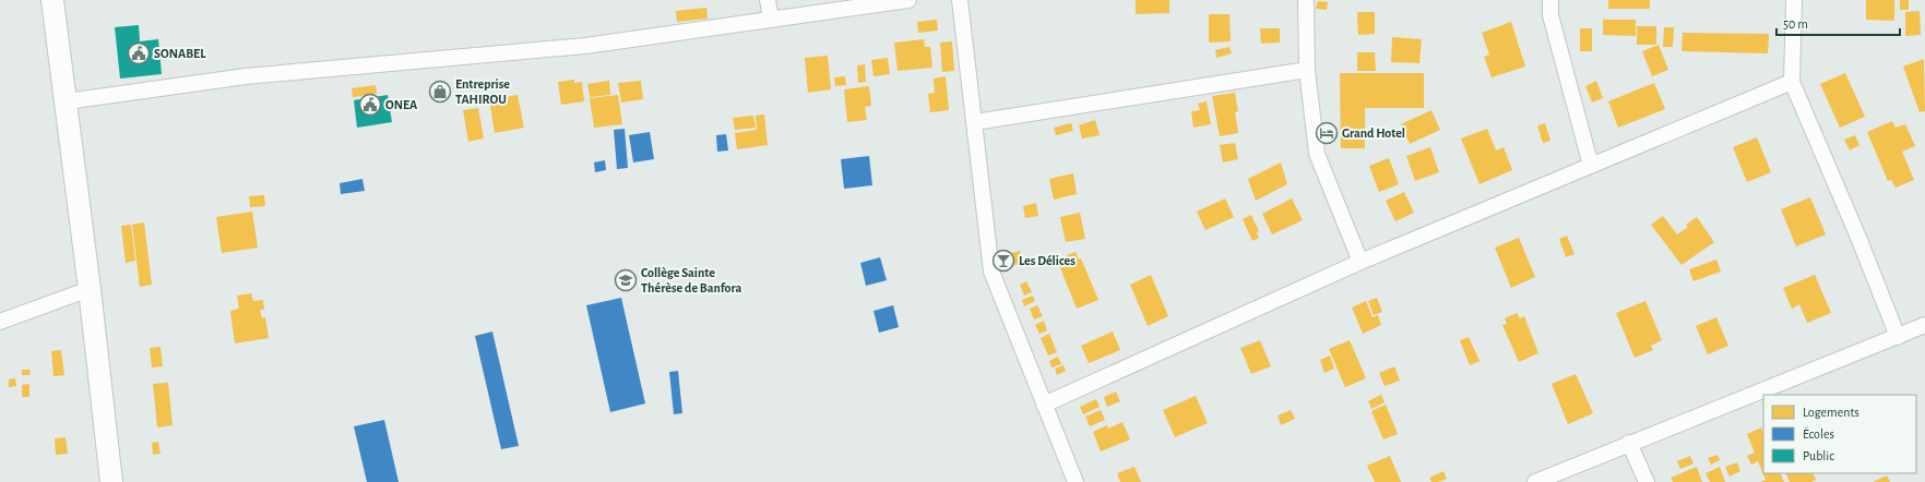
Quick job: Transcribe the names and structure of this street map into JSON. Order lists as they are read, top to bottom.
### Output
{
  "places": {
    "public building": ["SONABEL", "ONEA"],
    "shop": ["Entreprise TAHIROU"],
    "hotel": ["Grand Hotel"],
    "bar": ["Les Délices"],
    "school or university": ["Collège Sainte Thérèse de Banfora"]
  },
  "legend": ["Logements", "Écoles", "Public"],
  "scale_bar": "50 m"
}
